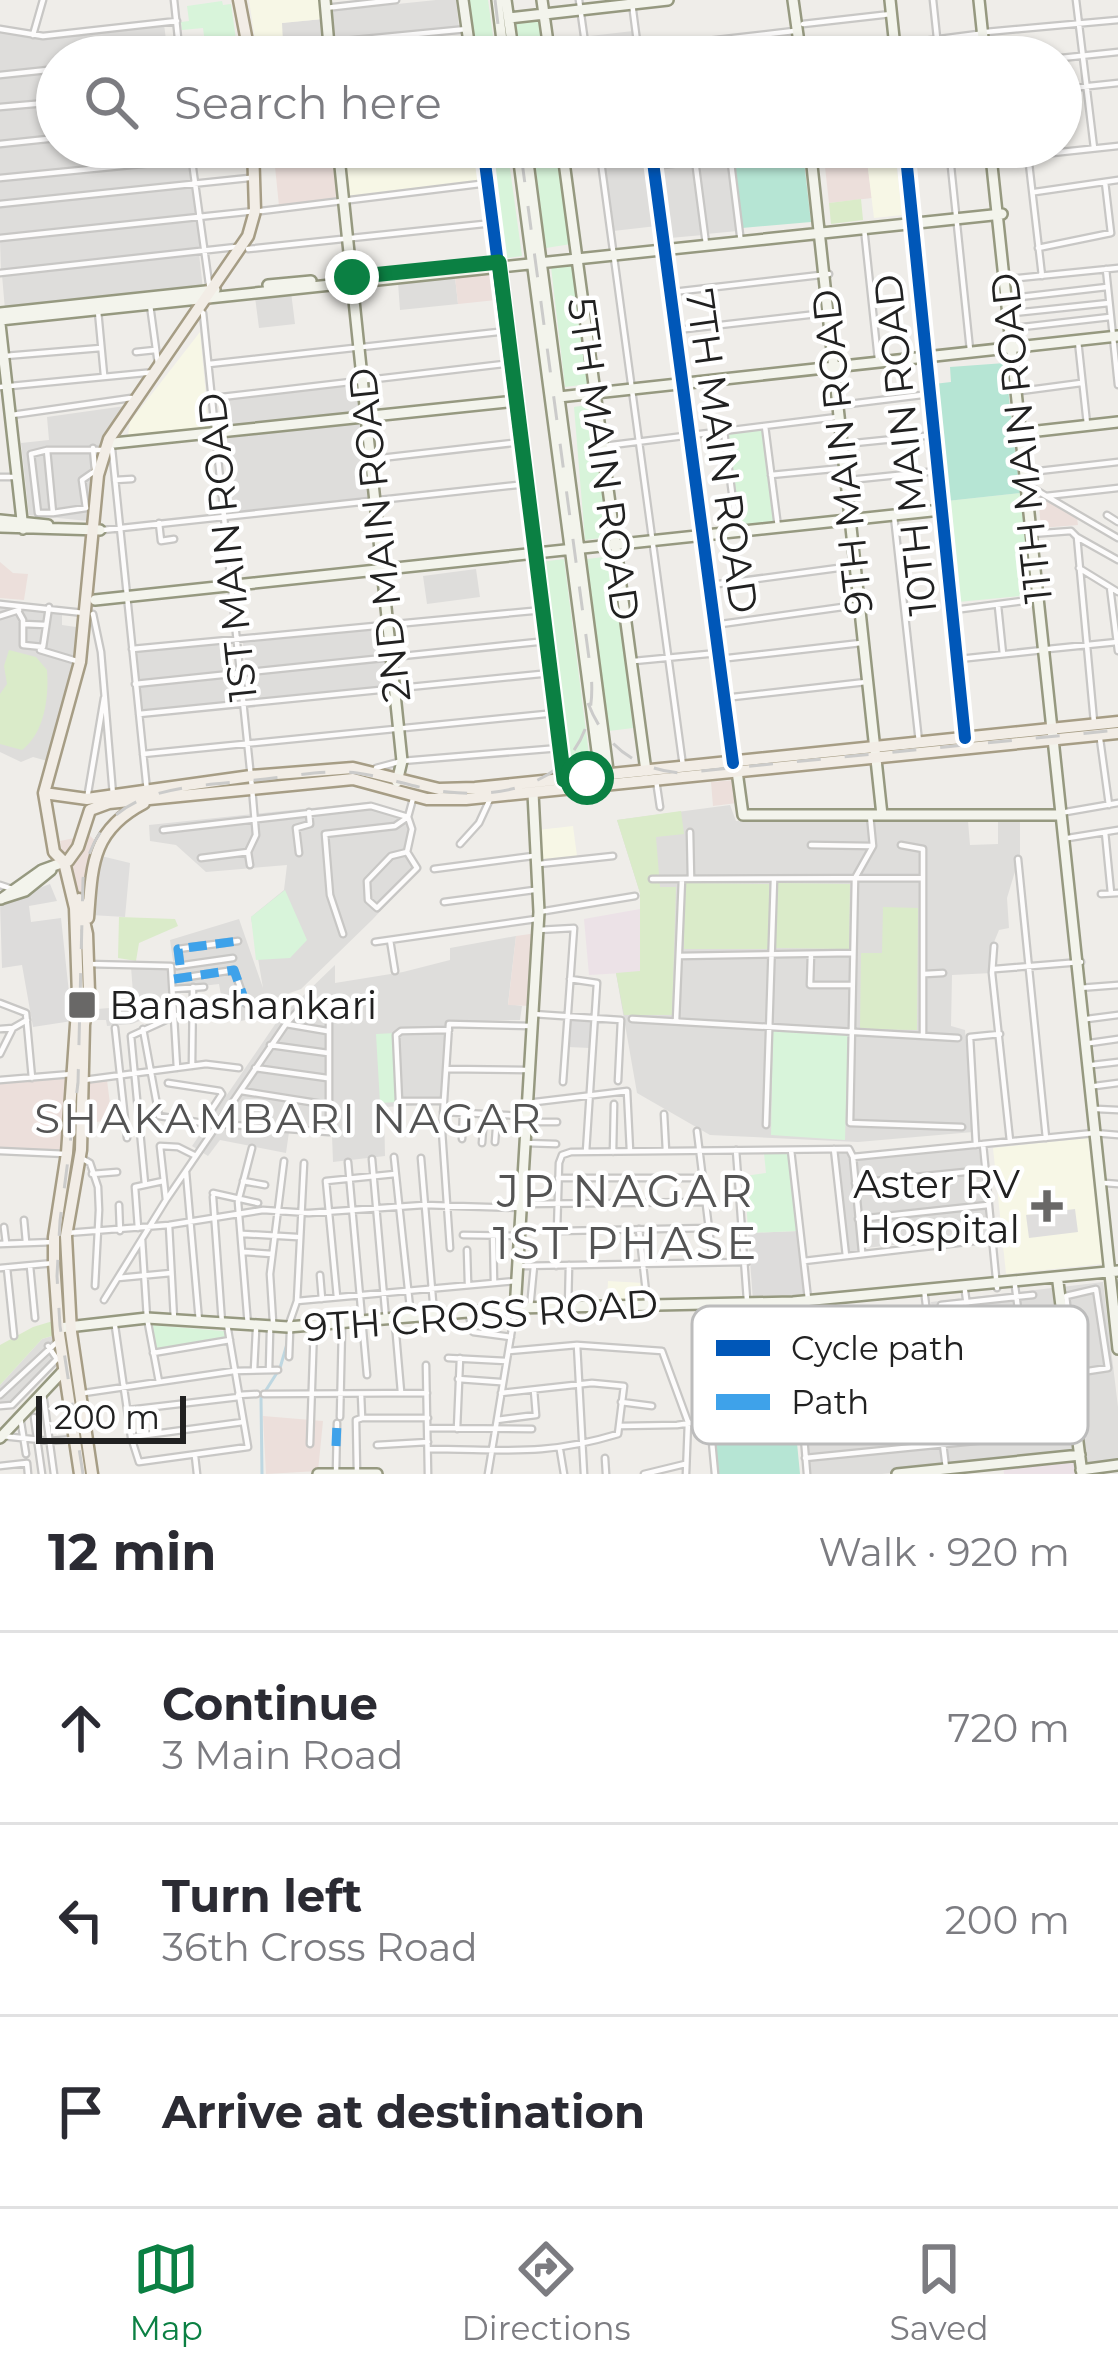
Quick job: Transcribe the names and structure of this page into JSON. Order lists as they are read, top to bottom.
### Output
{
  "streets": {
    "main road": [
      "11TH MAIN ROAD",
      "10TH MAIN ROAD",
      "7TH MAIN ROAD",
      "9TH MAIN ROAD",
      "5TH MAIN ROAD",
      "2ND MAIN ROAD",
      "9TH CROSS ROAD"
    ],
    "street": ["1ST MAIN ROAD"]
  },
  "districts": ["SHAKAMBARI NAGAR", "JP NAGAR 1ST PHASE"],
  "places": {
    "transit": ["Banashankari"],
    "health": ["Aster RV Hospital"]
  },
  "legend": ["Cycle path", "Path"],
  "scale_bar": "200 m",
  "page": {
    "search": "Search here",
    "scale": "200 m",
    "heading": ["12 min", "Walk · 920 m"],
    "list": [
      ["Continue", "3 Main Road", "720 m"],
      ["Turn left", "36th Cross Road", "200 m"],
      "Arrive at destination"
    ],
    "nav": ["Map", "Directions", "Saved"]
  }
}
